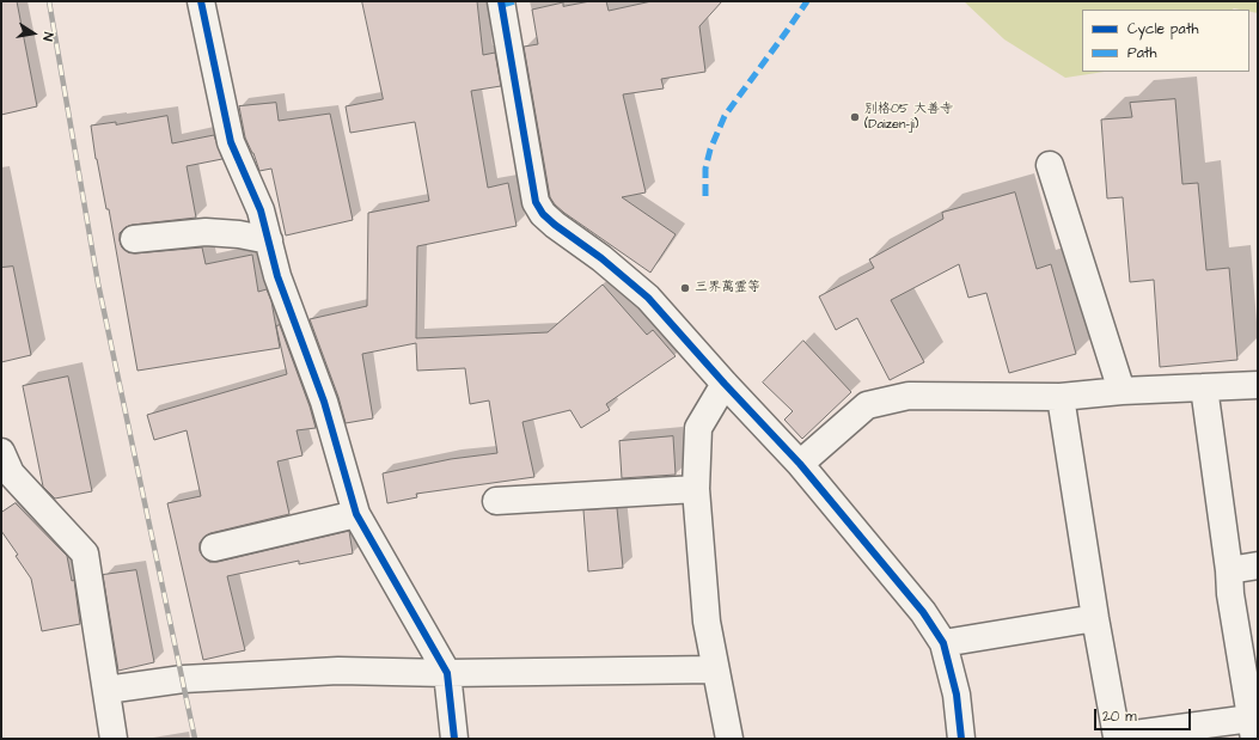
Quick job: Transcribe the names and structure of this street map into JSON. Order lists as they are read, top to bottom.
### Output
{
  "places": ["別格05 大善寺 (Daizen-ji)", "三界萬霊等"],
  "legend": ["Cycle path", "Path"],
  "scale_bar": "20 m",
  "north": "right"
}
